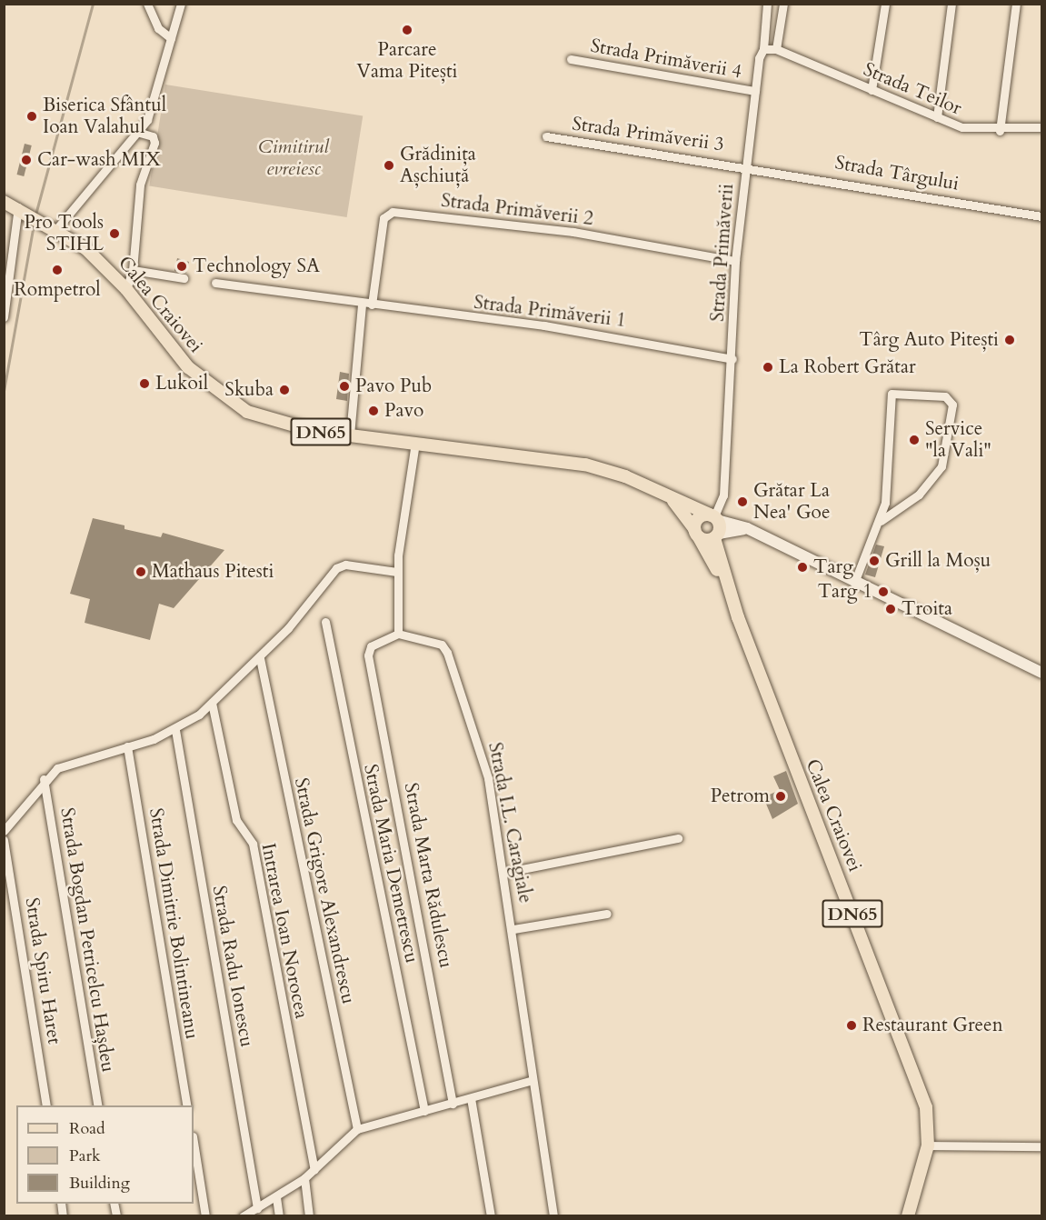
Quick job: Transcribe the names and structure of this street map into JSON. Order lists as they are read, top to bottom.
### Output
{
  "streets": {
    "main road": ["Calea Craiovei", "DN65"],
    "street": [
      "Strada Primăverii 4",
      "Strada Teilor",
      "Strada Primăverii 3",
      "Strada Târgului",
      "Strada Primăverii 2",
      "Strada Primăverii",
      "Strada Primăverii 1",
      "Strada I.L. Caragiale",
      "Strada Maria Demetrescu",
      "Strada Marta Rădulescu",
      "Strada Grigore Alexandrescu",
      "Strada Dimitrie Bolintineanu",
      "Intrarea Ioan Norocea",
      "Strada Bogdan Petricelcu Hașdeu",
      "Strada Radu Ionescu",
      "Strada Spiru Haret"
    ]
  },
  "crossings": [
    ["Strada Primăverii 4", "Strada Primăverii"],
    ["Strada Primăverii 3", "Strada Târgului"],
    ["Strada Primăverii 3", "Strada Primăverii"],
    ["Strada Târgului", "Strada Primăverii"],
    ["Strada Primăverii 2", "Strada Primăverii"],
    ["Strada Primăverii 2", "Strada Primăverii 1"],
    ["Strada Primăverii", "Calea Craiovei"],
    ["Strada Primăverii", "Strada Primăverii 1"],
    ["Strada Primăverii", "DN65"],
    ["Calea Craiovei", "DN65"],
    ["Strada I.L. Caragiale", "Strada Marta Rădulescu"]
  ],
  "parks": ["Cimitirul evreiesc"],
  "places": [
    "Parcare Vama Pitești",
    "Biserica Sfântul Ioan Valahul",
    "Car-wash MIX",
    "Grădinița Așchiuță",
    "Pro Tools STIHL",
    "Technology SA",
    "Rompetrol",
    "Târg Auto Pitești",
    "La Robert Grătar",
    "Lukoil",
    "Pavo Pub",
    "Skuba",
    "Pavo",
    "Service \"la Vali\"",
    "Grătar La Nea' Goe",
    "Grill la Moșu",
    "Targ",
    "Mathaus Pitesti",
    "Targ 1",
    "Troita",
    "Petrom",
    "Restaurant Green"
  ],
  "legend": ["Road", "Park", "Building"]
}
